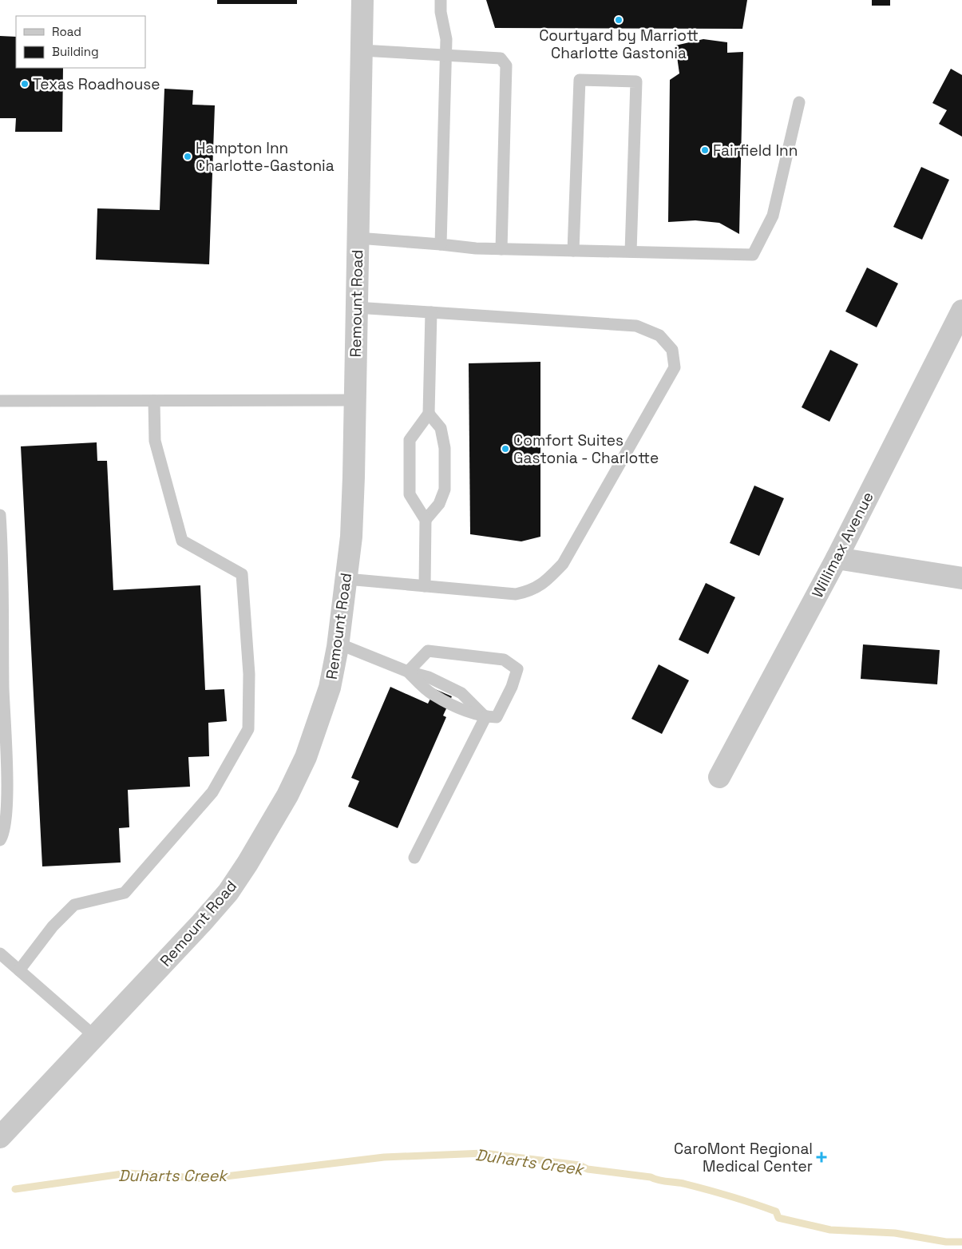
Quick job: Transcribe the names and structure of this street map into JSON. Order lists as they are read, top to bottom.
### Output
{
  "streets": {
    "street": ["Remount Road", "Willimax Avenue"]
  },
  "water": ["Duharts Creek"],
  "places": {
    "other": [
      "Courtyard by Marriott Charlotte Gastonia",
      "Texas Roadhouse",
      "Fairfield Inn",
      "Hampton Inn Charlotte-Gastonia",
      "Comfort Suites Gastonia - Charlotte"
    ],
    "health": ["CaroMont Regional Medical Center"]
  },
  "legend": ["Road", "Building"]
}
